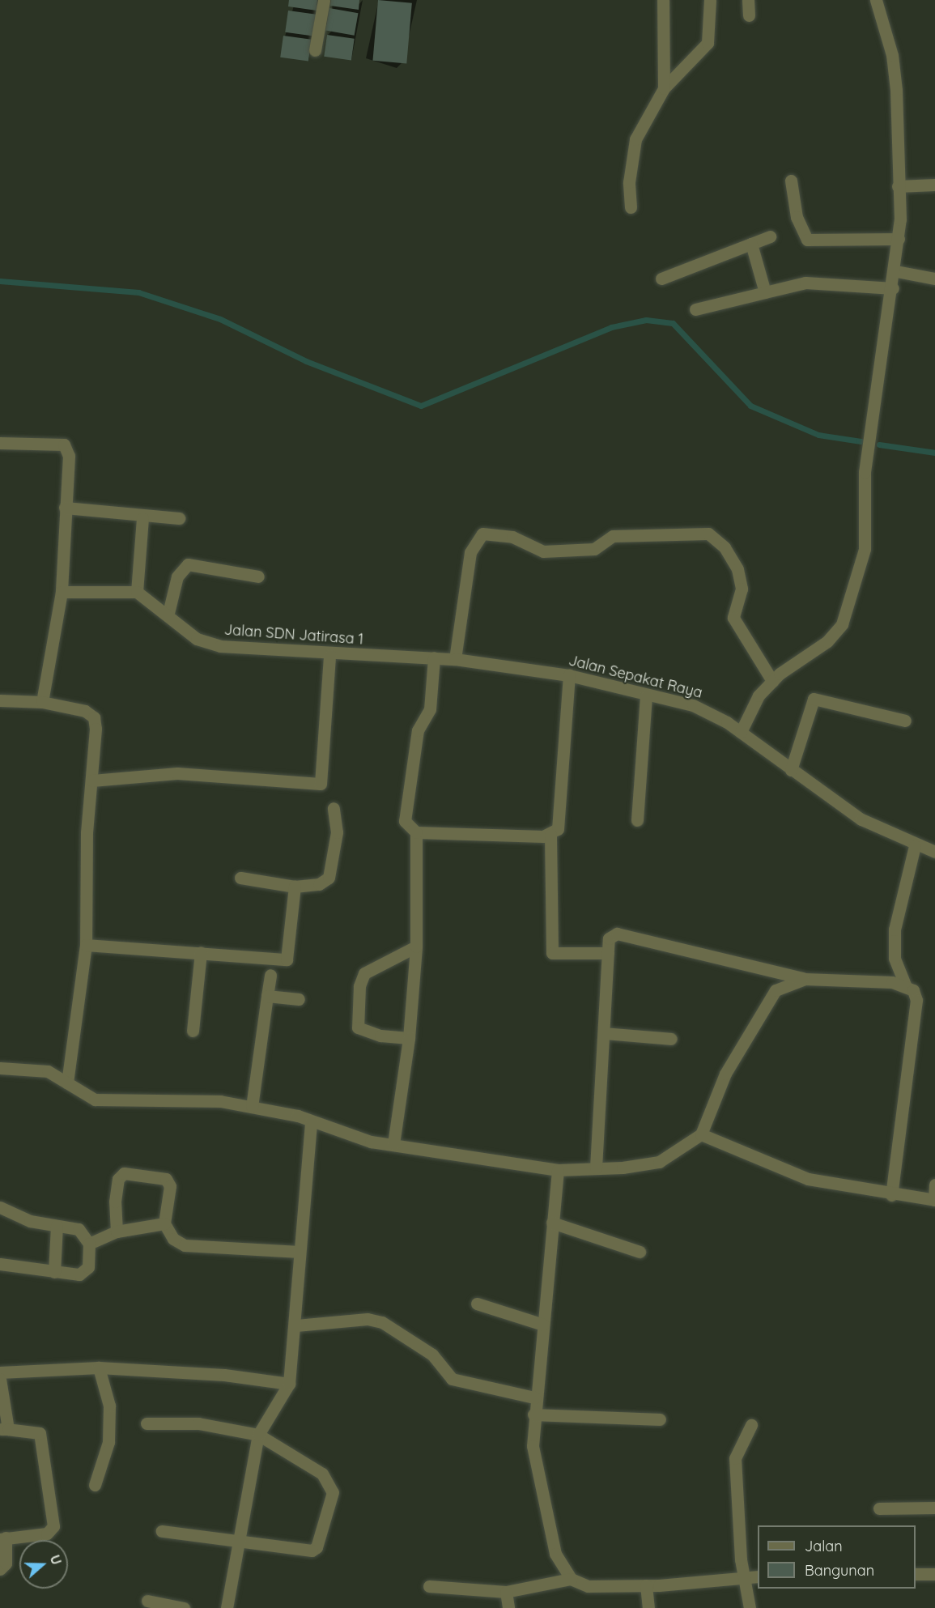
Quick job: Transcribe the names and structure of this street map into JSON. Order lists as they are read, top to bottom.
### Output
{
  "streets": {
    "street": ["Jalan SDN Jatirasa 1", "Jalan Sepakat Raya"]
  },
  "crossings": [
    ["Jalan SDN Jatirasa 1", "Jalan Sepakat Raya"]
  ],
  "legend": ["Jalan", "Bangunan"],
  "north": "right"
}
